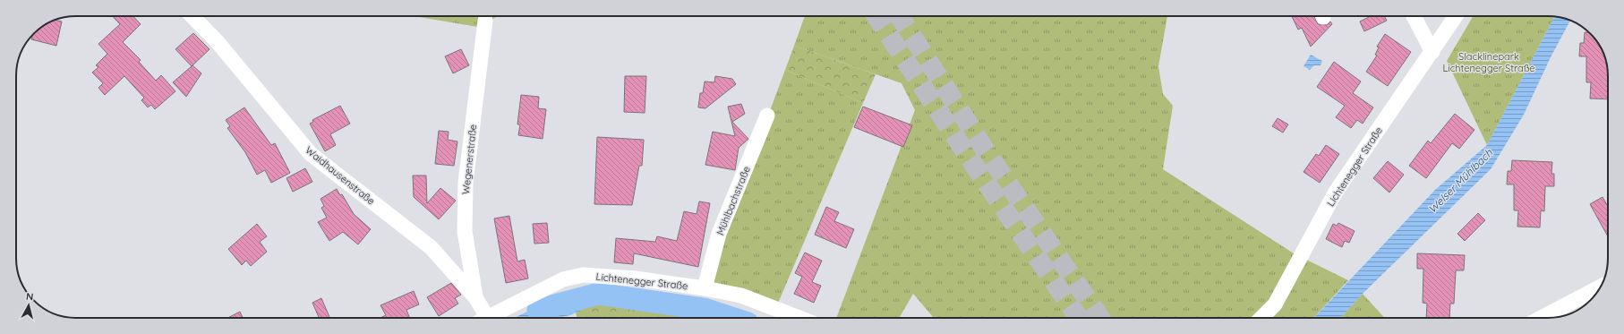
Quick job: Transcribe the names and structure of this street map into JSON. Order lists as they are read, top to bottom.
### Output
{
  "streets": {
    "street": [
      "Wegenerstraße",
      "Lichtenegger Straße",
      "Waidhausenstraße",
      "Mühlbachstraße"
    ]
  },
  "crossings": [
    ["Wegenerstraße", "Waidhausenstraße"],
    ["Lichtenegger Straße", "Mühlbachstraße"]
  ],
  "water": ["Welser Mühlbach"],
  "parks": ["Slacklinepark Lichtenegger Straße"],
  "north": "top"
}
